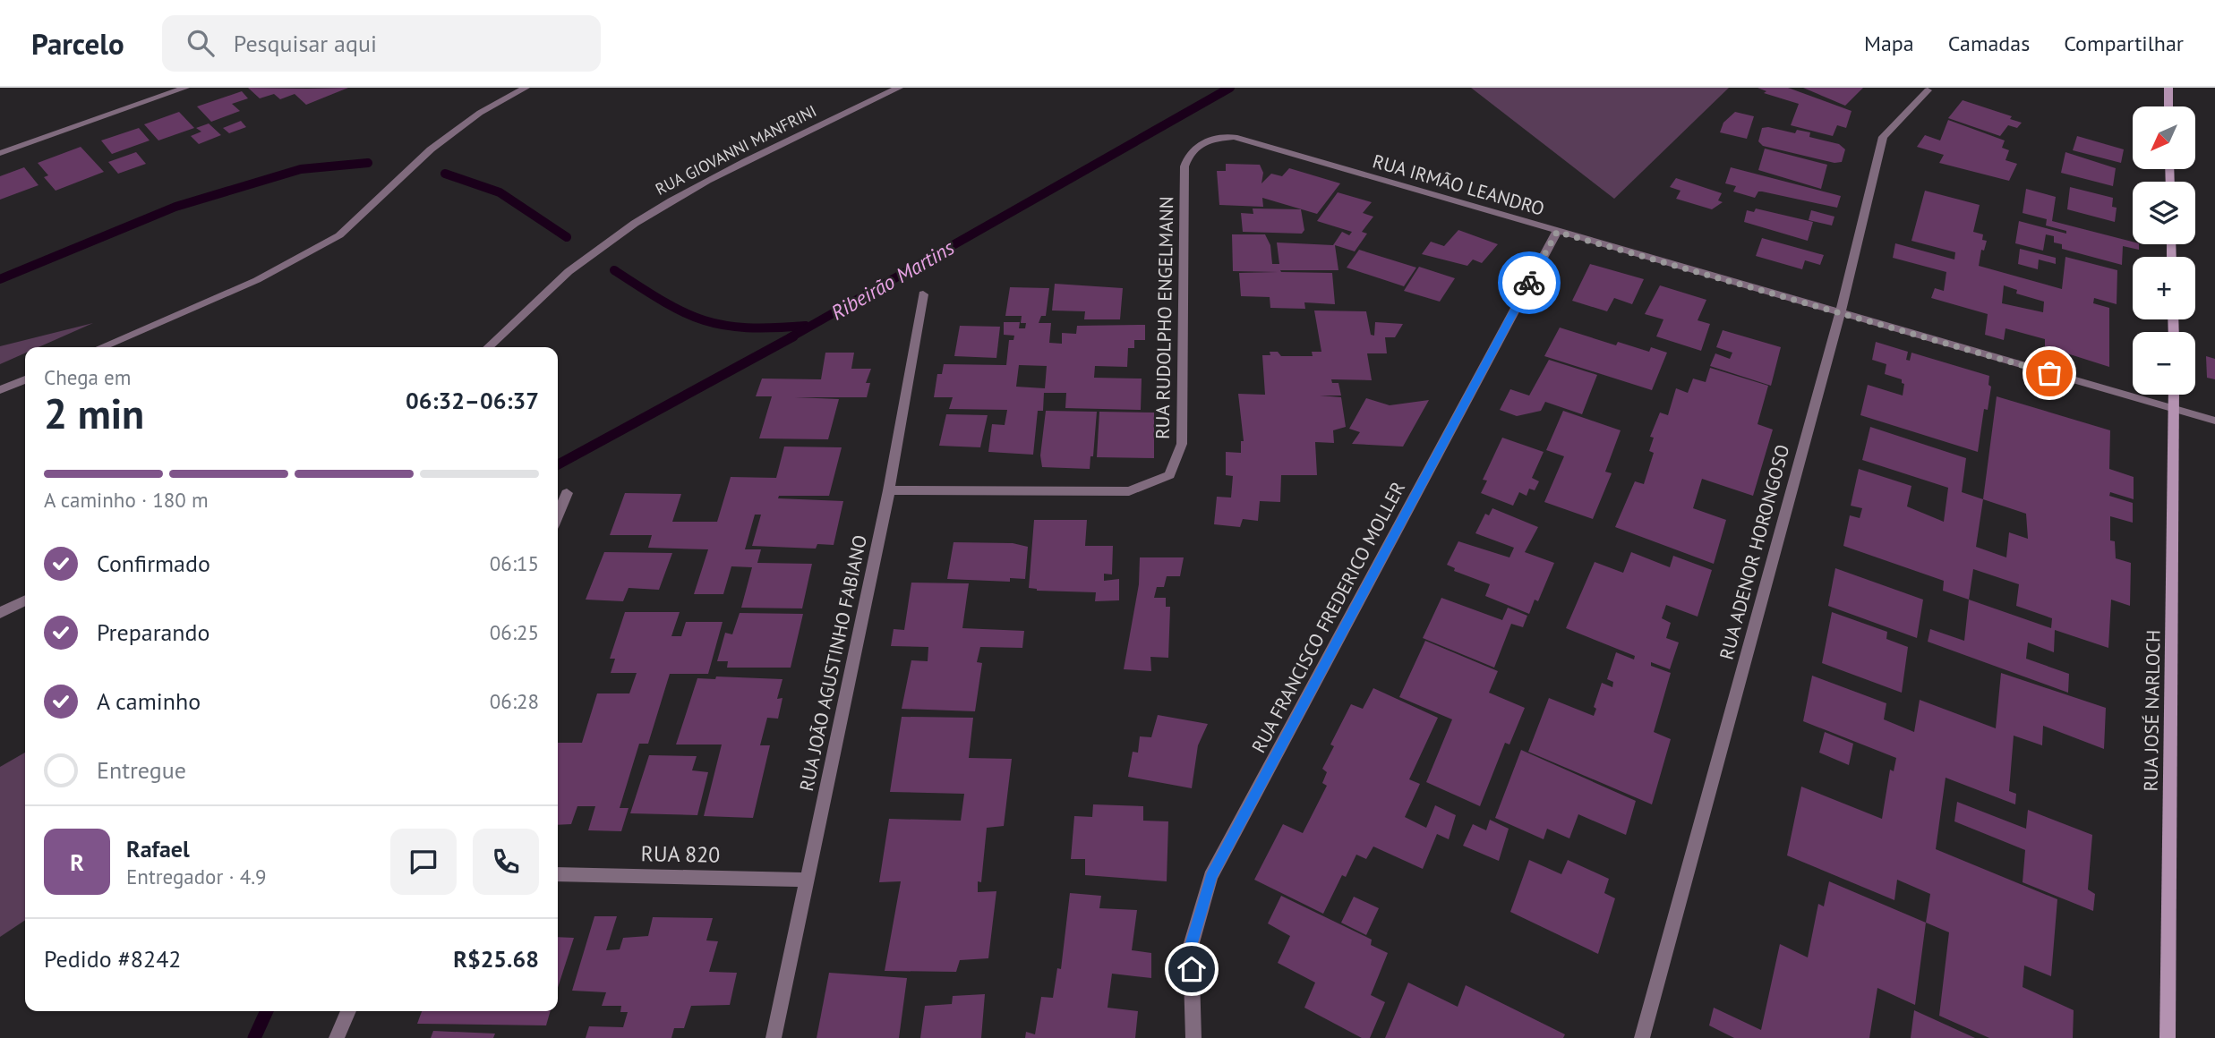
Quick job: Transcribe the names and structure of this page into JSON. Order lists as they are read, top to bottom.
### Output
{
  "streets": {
    "main road": ["RUA JOSÉ NARLOCH"],
    "street": [
      "RUA GIOVANNI MANFRINI",
      "RUA IRMÃO LEANDRO",
      "RUA RUDOLPHO ENGELMANN",
      "RUA ADENOR HORONGOSO",
      "RUA FRANCISCO FREDERICO MOLLER",
      "RUA JOÃO AGUSTINHO FABIANO",
      "RUA 820"
    ]
  },
  "crossings": [
    ["RUA IRMÃO LEANDRO", "RUA RUDOLPHO ENGELMANN"],
    ["RUA IRMÃO LEANDRO", "RUA ADENOR HORONGOSO"],
    ["RUA IRMÃO LEANDRO", "RUA FRANCISCO FREDERICO MOLLER"],
    ["RUA IRMÃO LEANDRO", "RUA JOSÉ NARLOCH"],
    ["RUA RUDOLPHO ENGELMANN", "RUA JOÃO AGUSTINHO FABIANO"],
    ["RUA JOÃO AGUSTINHO FABIANO", "RUA 820"]
  ],
  "water": ["Ribeirão Martins"],
  "north": "bottom left",
  "page": {
    "header": "Parcelo",
    "search": "Pesquisar aqui",
    "nav": ["Mapa", "Camadas", "Compartilhar"],
    "map_buttons": ["+", "−"],
    "heading": ["2 min", "Chega em", "06:32–06:37"],
    "panel": [
      "Rafael",
      "Entregador · 4.9",
      "Pedido #8242",
      "R$25.68"
    ],
    "bar": "A caminho · 180 m",
    "list": [
      ["Confirmado", "06:15"],
      ["Preparando", "06:25"],
      ["A caminho", "06:28"],
      "Entregue"
    ],
    "round": "R"
  }
}
